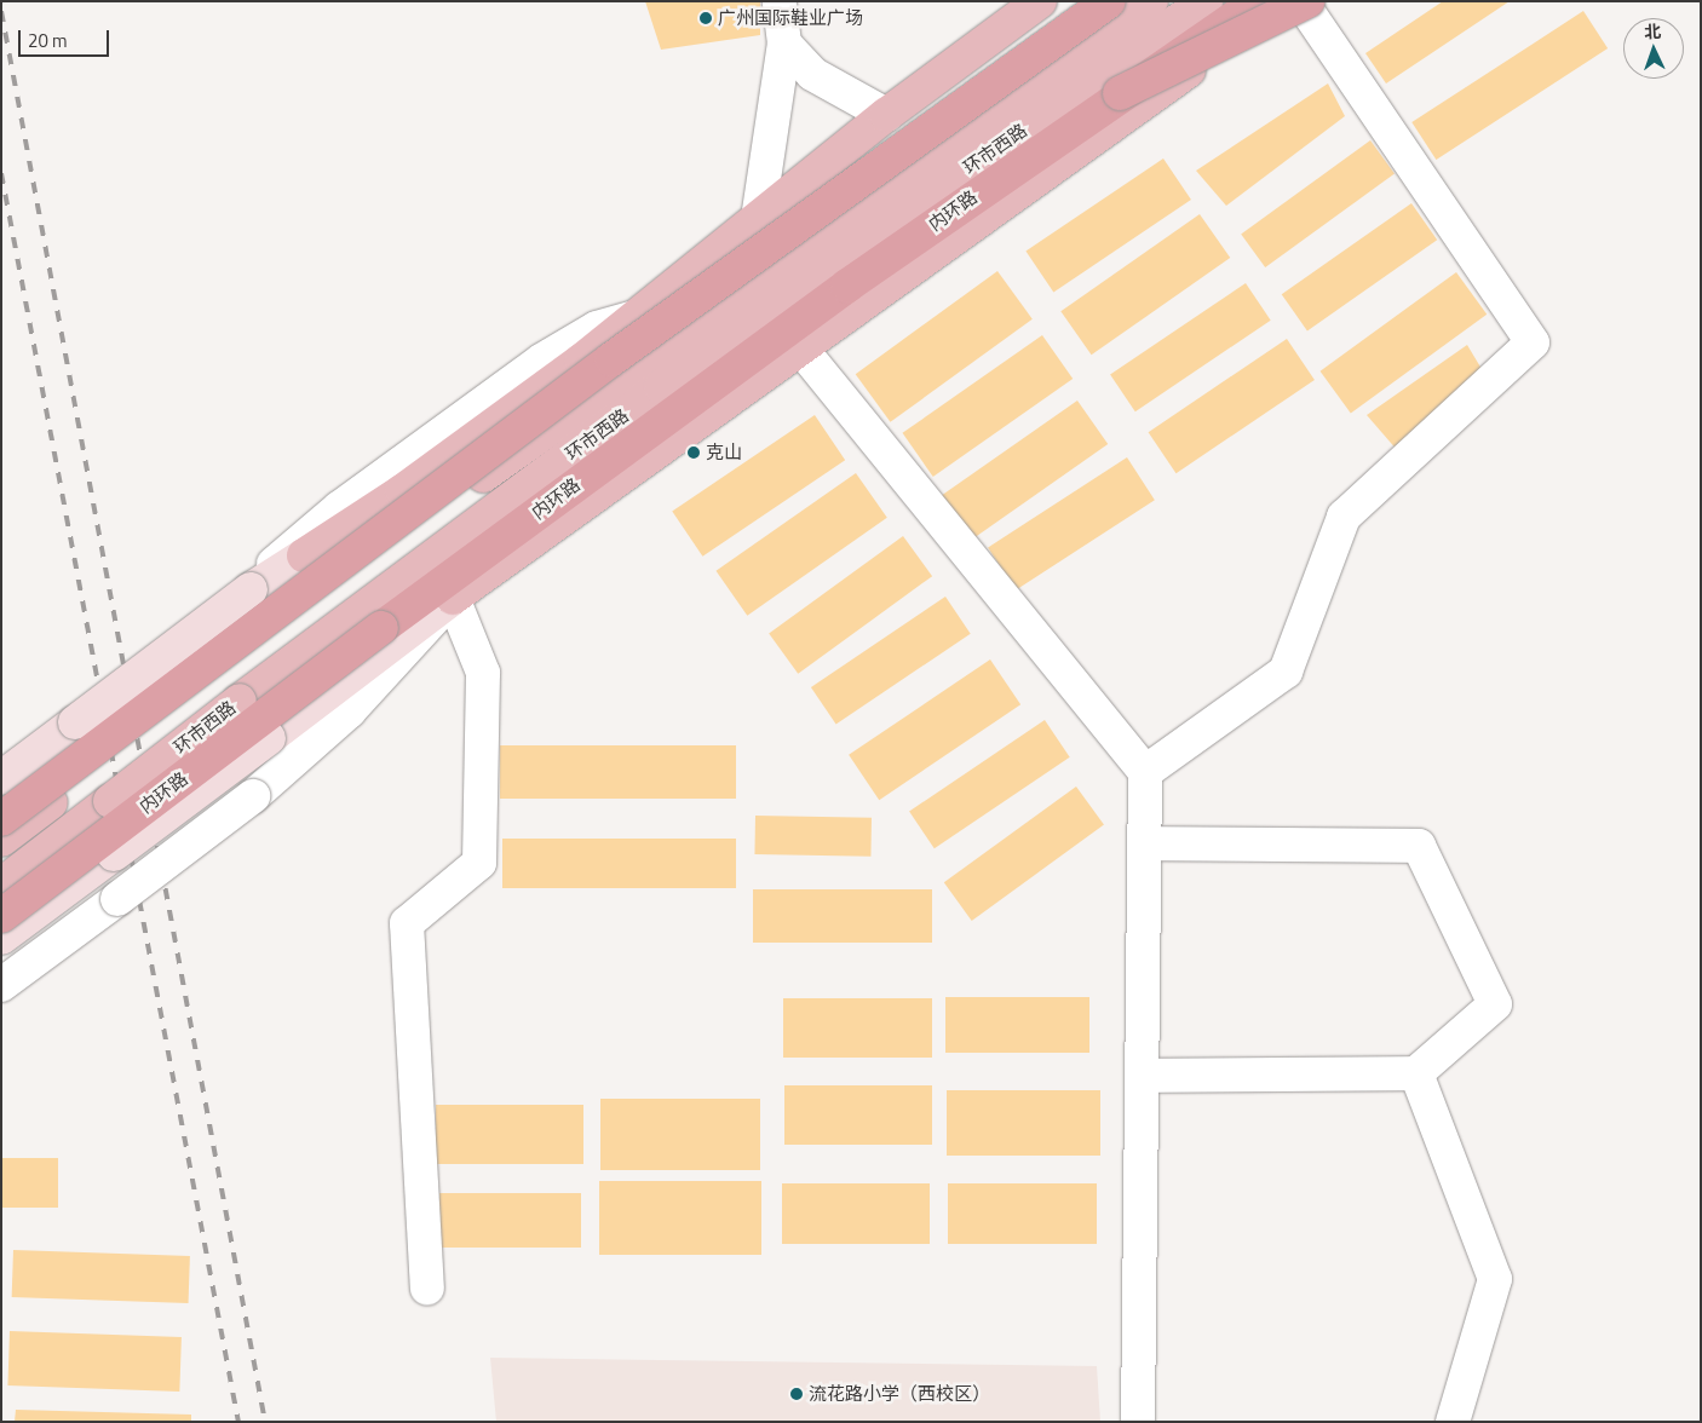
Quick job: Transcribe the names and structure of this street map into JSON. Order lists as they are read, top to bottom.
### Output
{
  "streets": {
    "highway": ["内环路"],
    "main road": ["环市西路"]
  },
  "places": ["广州国际鞋业广场", "克山", "流花路小学（西校区）"],
  "scale_bar": "20 m",
  "north": "top"
}
